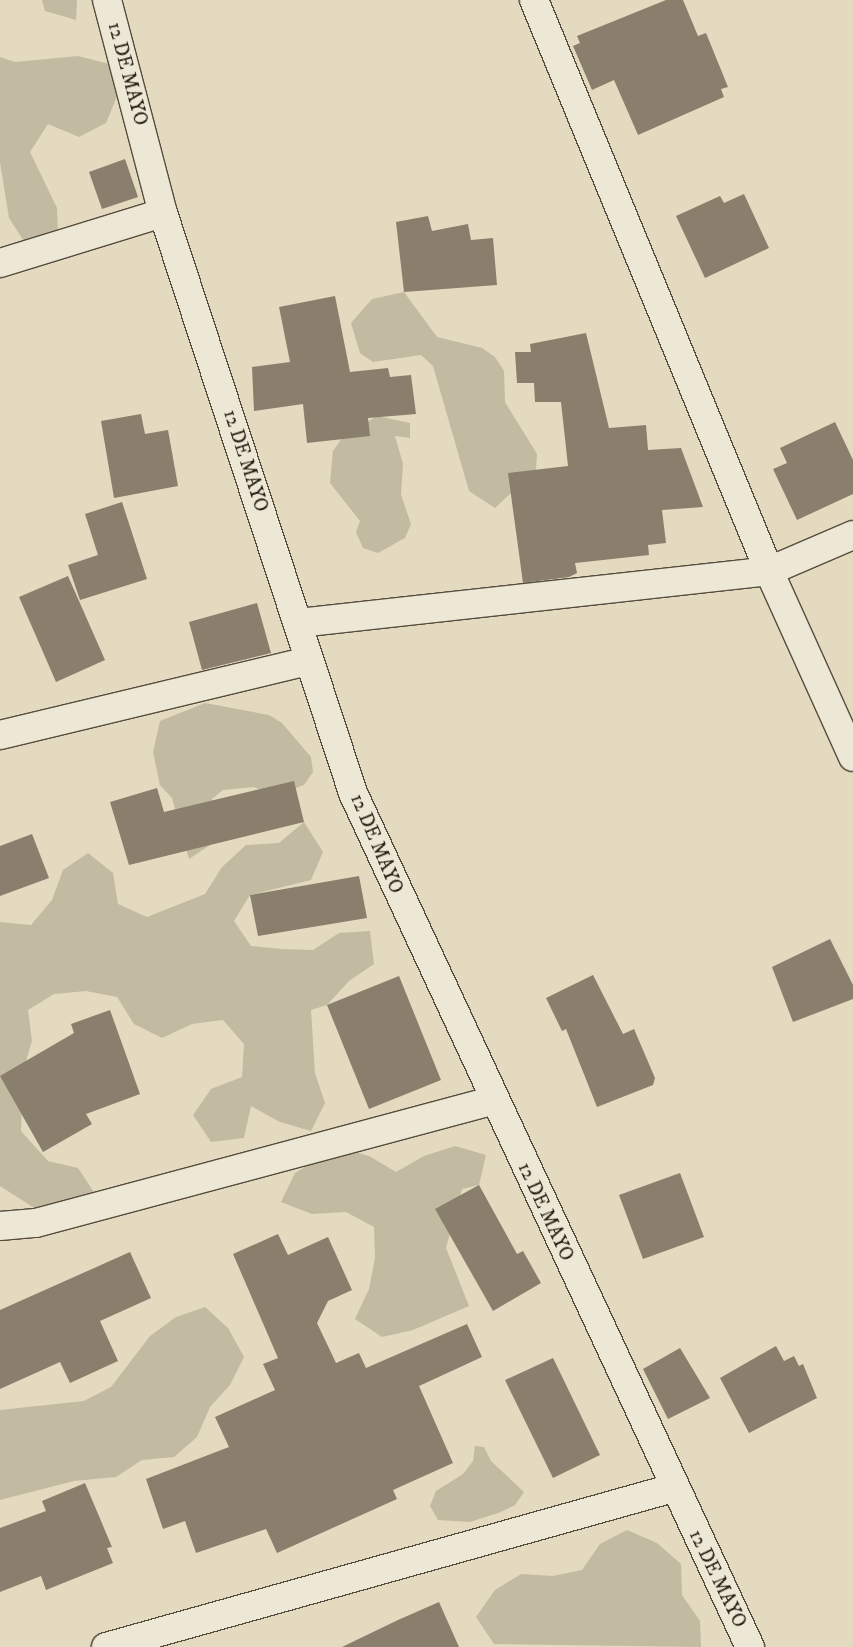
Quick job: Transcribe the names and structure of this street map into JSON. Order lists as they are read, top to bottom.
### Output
{
  "streets": {
    "street": ["12 DE MAYO"]
  }
}
